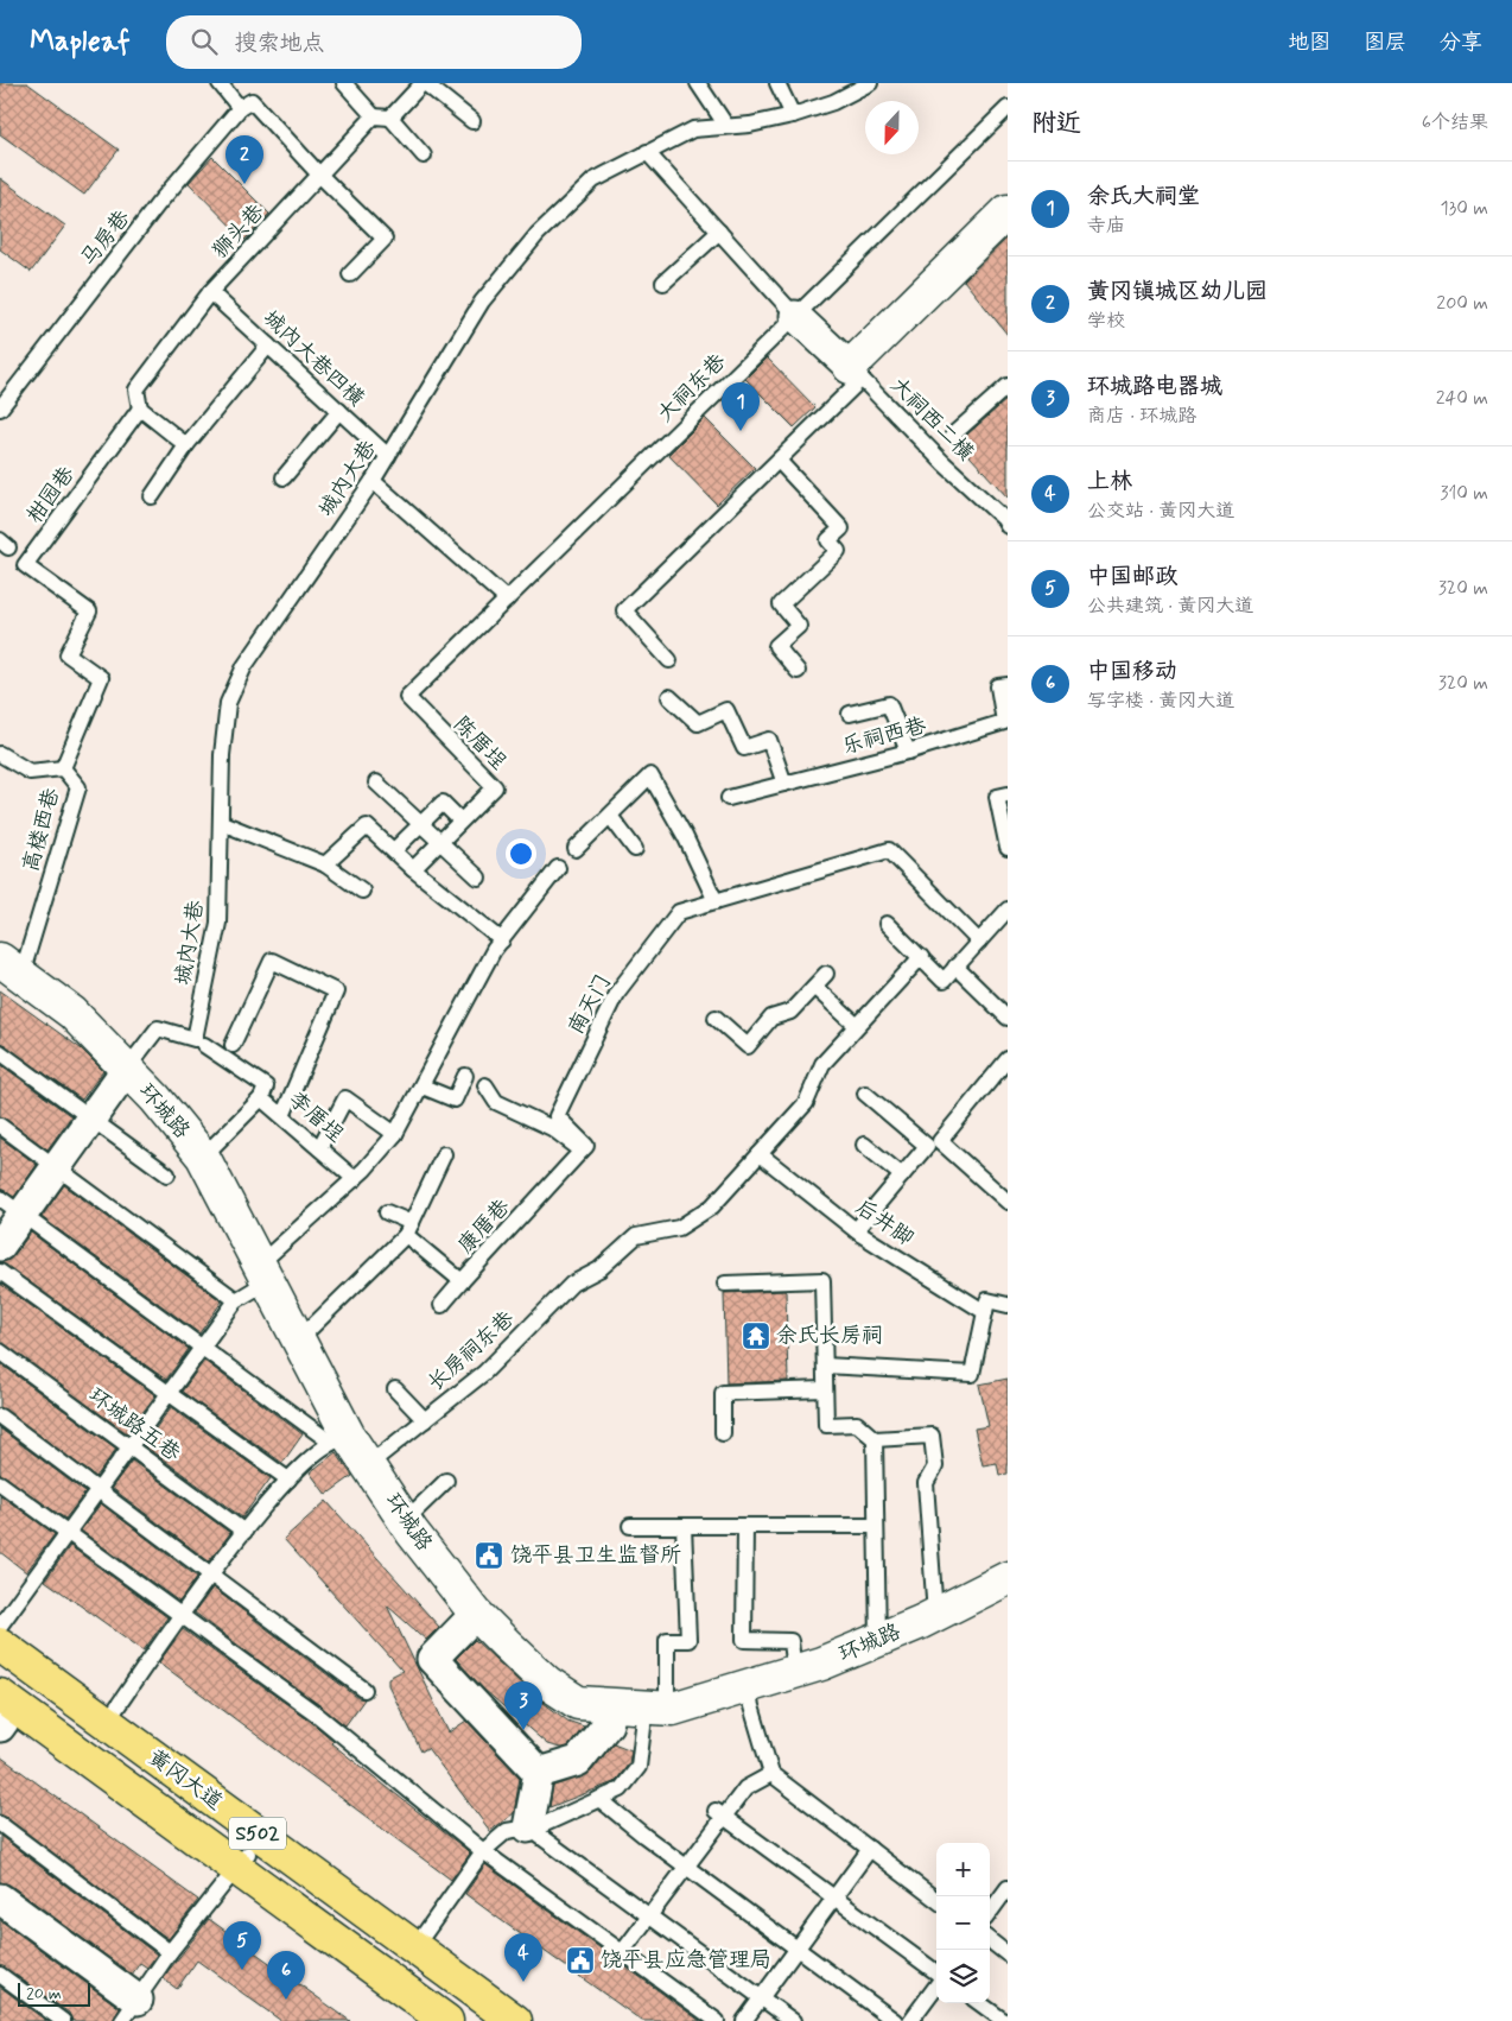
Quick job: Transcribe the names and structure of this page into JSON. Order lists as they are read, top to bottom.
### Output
{
  "streets": {
    "main road": ["环城路", "黄冈大道", "S502"],
    "lane": [
      "狮头巷",
      "马房巷",
      "城内大巷四横",
      "大祠东巷",
      "大祠西二横",
      "城内大巷",
      "柑园巷",
      "乐祠西巷",
      "陈厝埕",
      "高楼西巷",
      "南天门",
      "李厝埕",
      "后井脚",
      "康厝巷",
      "长房祠东巷",
      "环城路五巷"
    ]
  },
  "crossings": [
    ["狮头巷", "城内大巷四横"],
    ["狮头巷", "柑园巷"],
    ["城内大巷四横", "城内大巷"],
    ["大祠东巷", "陈厝埕"],
    ["城内大巷", "环城路"],
    ["柑园巷", "高楼西巷"],
    ["高楼西巷", "环城路"],
    ["南天门", "康厝巷"],
    ["环城路", "长房祠东巷"],
    ["后井脚", "长房祠东巷"]
  ],
  "places": {
    "temple": ["余氏长房祠"],
    "public building": ["饶平县卫生监督所", "饶平县应急管理局"]
  },
  "scale_bar": "20 m",
  "north": "bottom",
  "page": {
    "header": "Mapleaf",
    "search": "搜索地点",
    "nav": ["地图", "图层", "分享"],
    "heading": ["附近", "6个结果"],
    "pins": [
      "2",
      "1",
      "3",
      "5",
      "4",
      "6"
    ],
    "list": [
      {
        "mark": "1",
        "name": "余氏大祠堂",
        "note": "寺庙",
        "value": "130 m"
      },
      {
        "mark": "2",
        "name": "黄冈镇城区幼儿园",
        "note": "学校",
        "value": "200 m"
      },
      {
        "mark": "3",
        "name": "环城路电器城",
        "note": "商店 · 环城路",
        "value": "240 m"
      },
      {
        "mark": "4",
        "name": "上林",
        "note": "公交站 · 黄冈大道",
        "value": "310 m"
      },
      {
        "mark": "5",
        "name": "中国邮政",
        "note": "公共建筑 · 黄冈大道",
        "value": "320 m"
      },
      {
        "mark": "6",
        "name": "中国移动",
        "note": "写字楼 · 黄冈大道",
        "value": "320 m"
      }
    ],
    "map_buttons": ["+", "−"],
    "scale": "20 m"
  }
}
